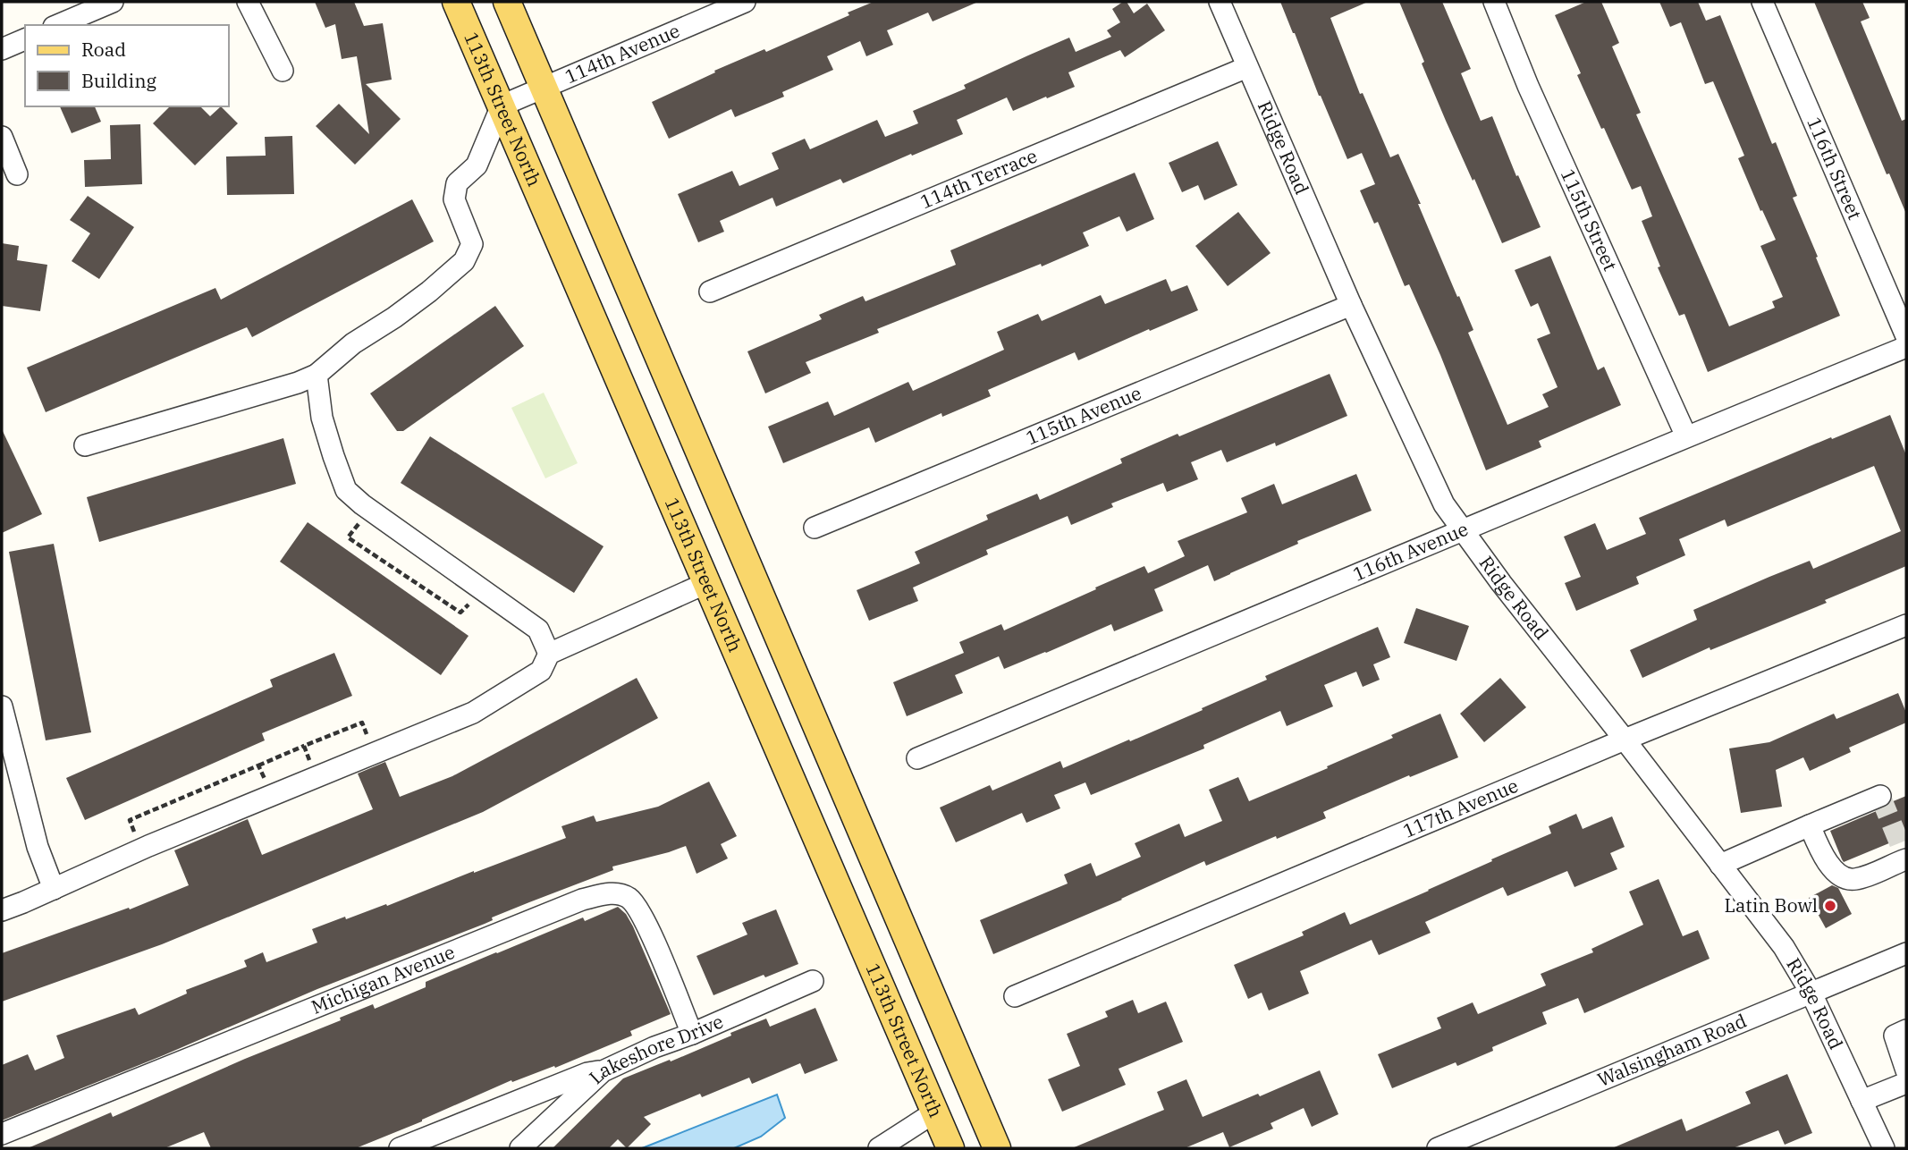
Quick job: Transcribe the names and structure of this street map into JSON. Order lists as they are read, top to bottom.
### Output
{
  "streets": {
    "main road": ["113th Street North"],
    "street": [
      "114th Avenue",
      "Ridge Road",
      "116th Street",
      "114th Terrace",
      "115th Street",
      "115th Avenue",
      "116th Avenue",
      "117th Avenue",
      "Michigan Avenue",
      "Lakeshore Drive",
      "Walsingham Road"
    ]
  },
  "crossings": [
    ["114th Avenue", "113th Street North"],
    ["Ridge Road", "114th Terrace"],
    ["Ridge Road", "115th Avenue"],
    ["Ridge Road", "116th Avenue"],
    ["Ridge Road", "117th Avenue"],
    ["Ridge Road", "Walsingham Road"],
    ["115th Street", "116th Avenue"],
    ["Michigan Avenue", "Lakeshore Drive"]
  ],
  "places": ["Latin Bowl"],
  "legend": ["Road", "Building"]
}
